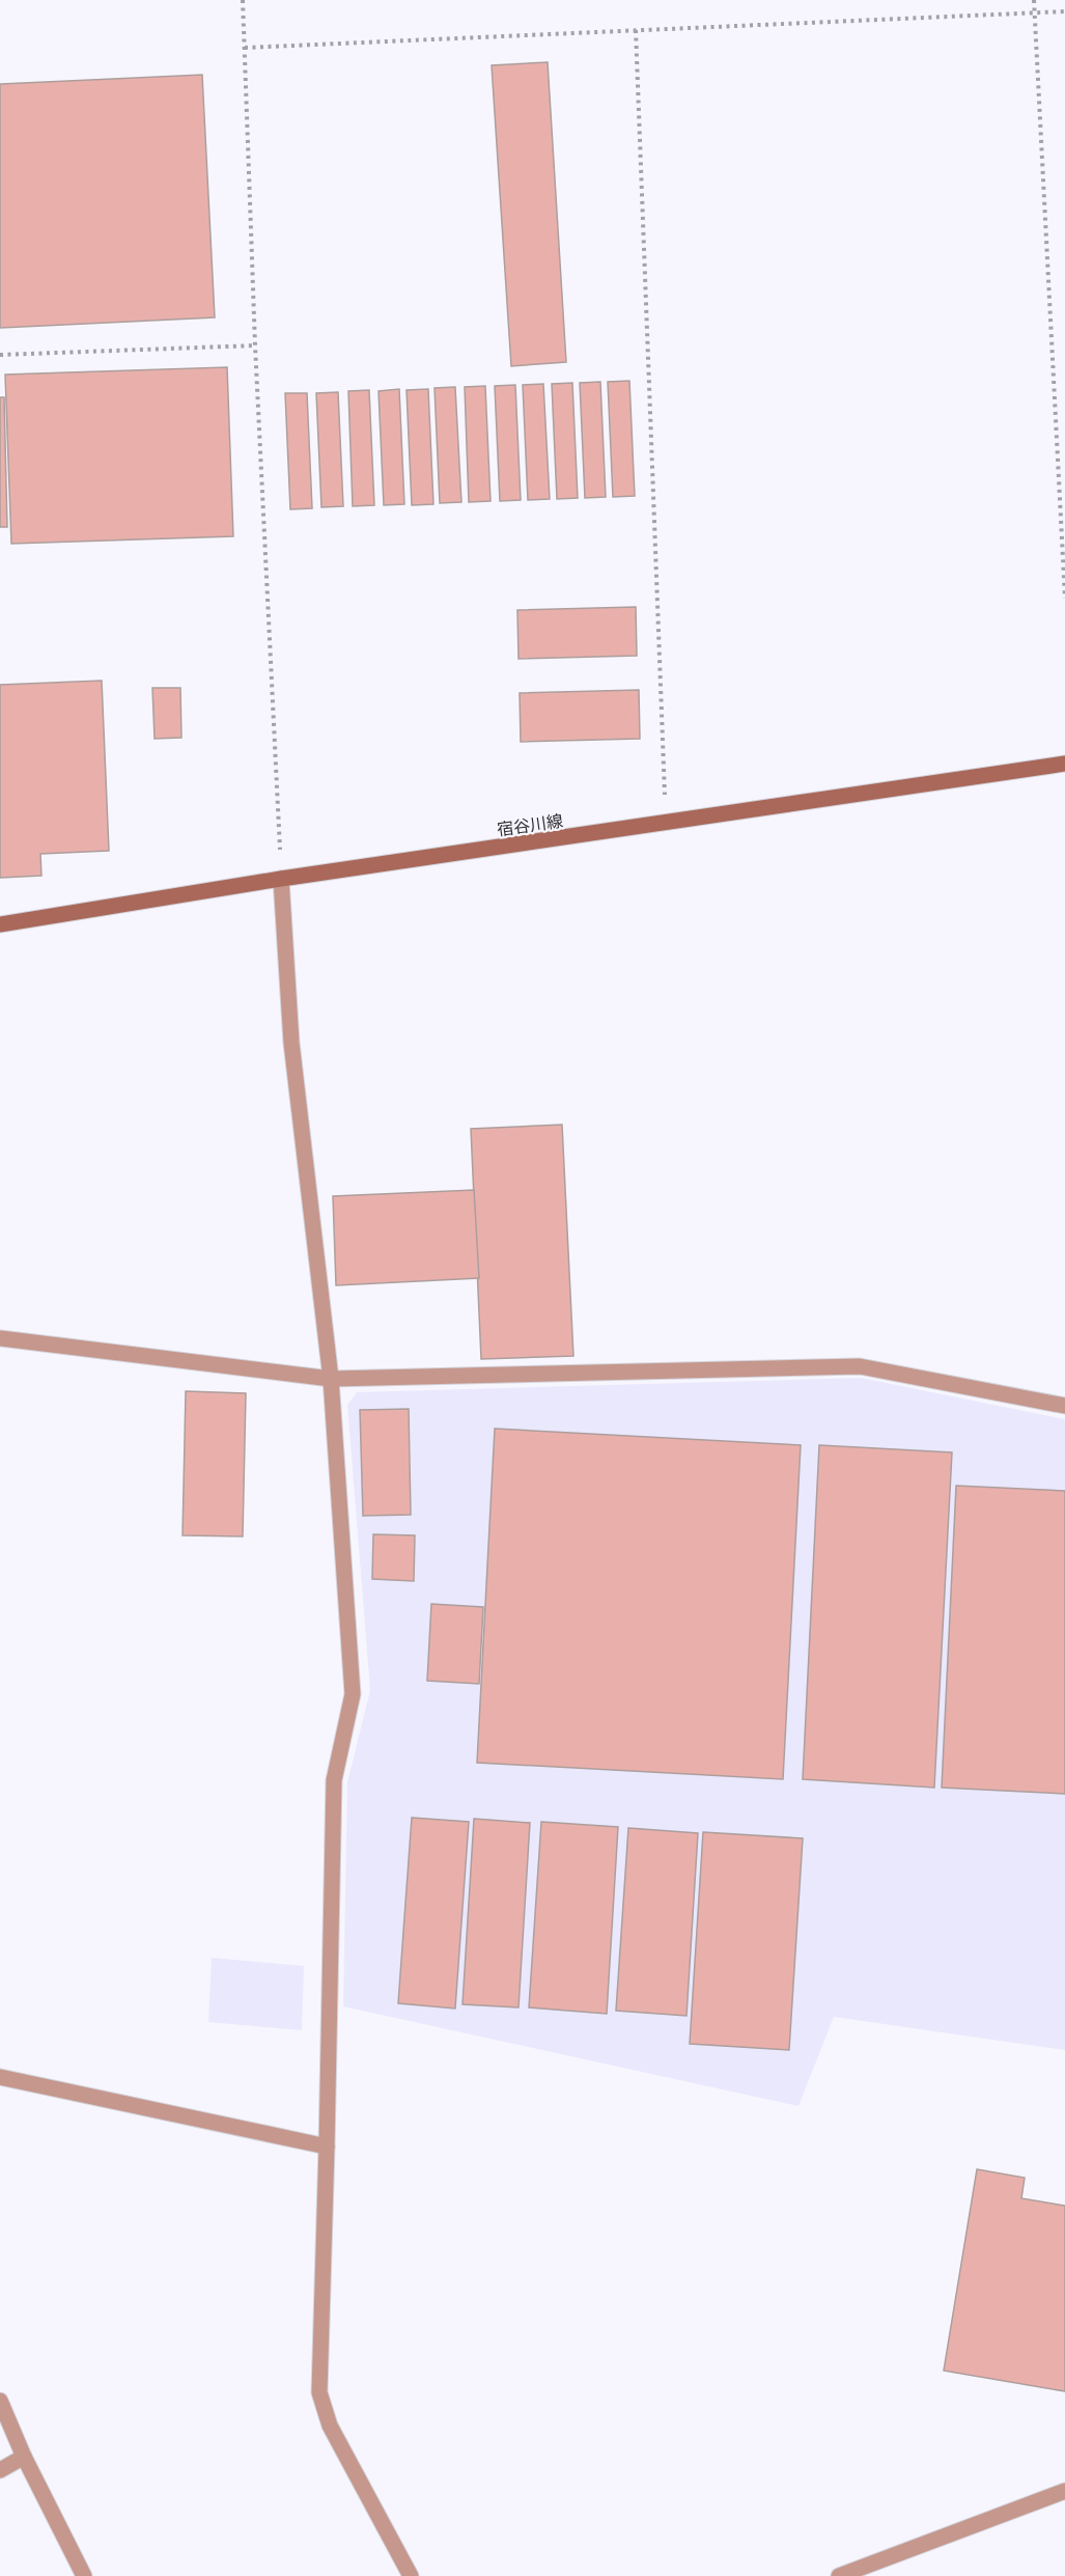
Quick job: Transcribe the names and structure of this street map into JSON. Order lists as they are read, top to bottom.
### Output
{
  "streets": {
    "main road": ["宿谷川線"]
  }
}
